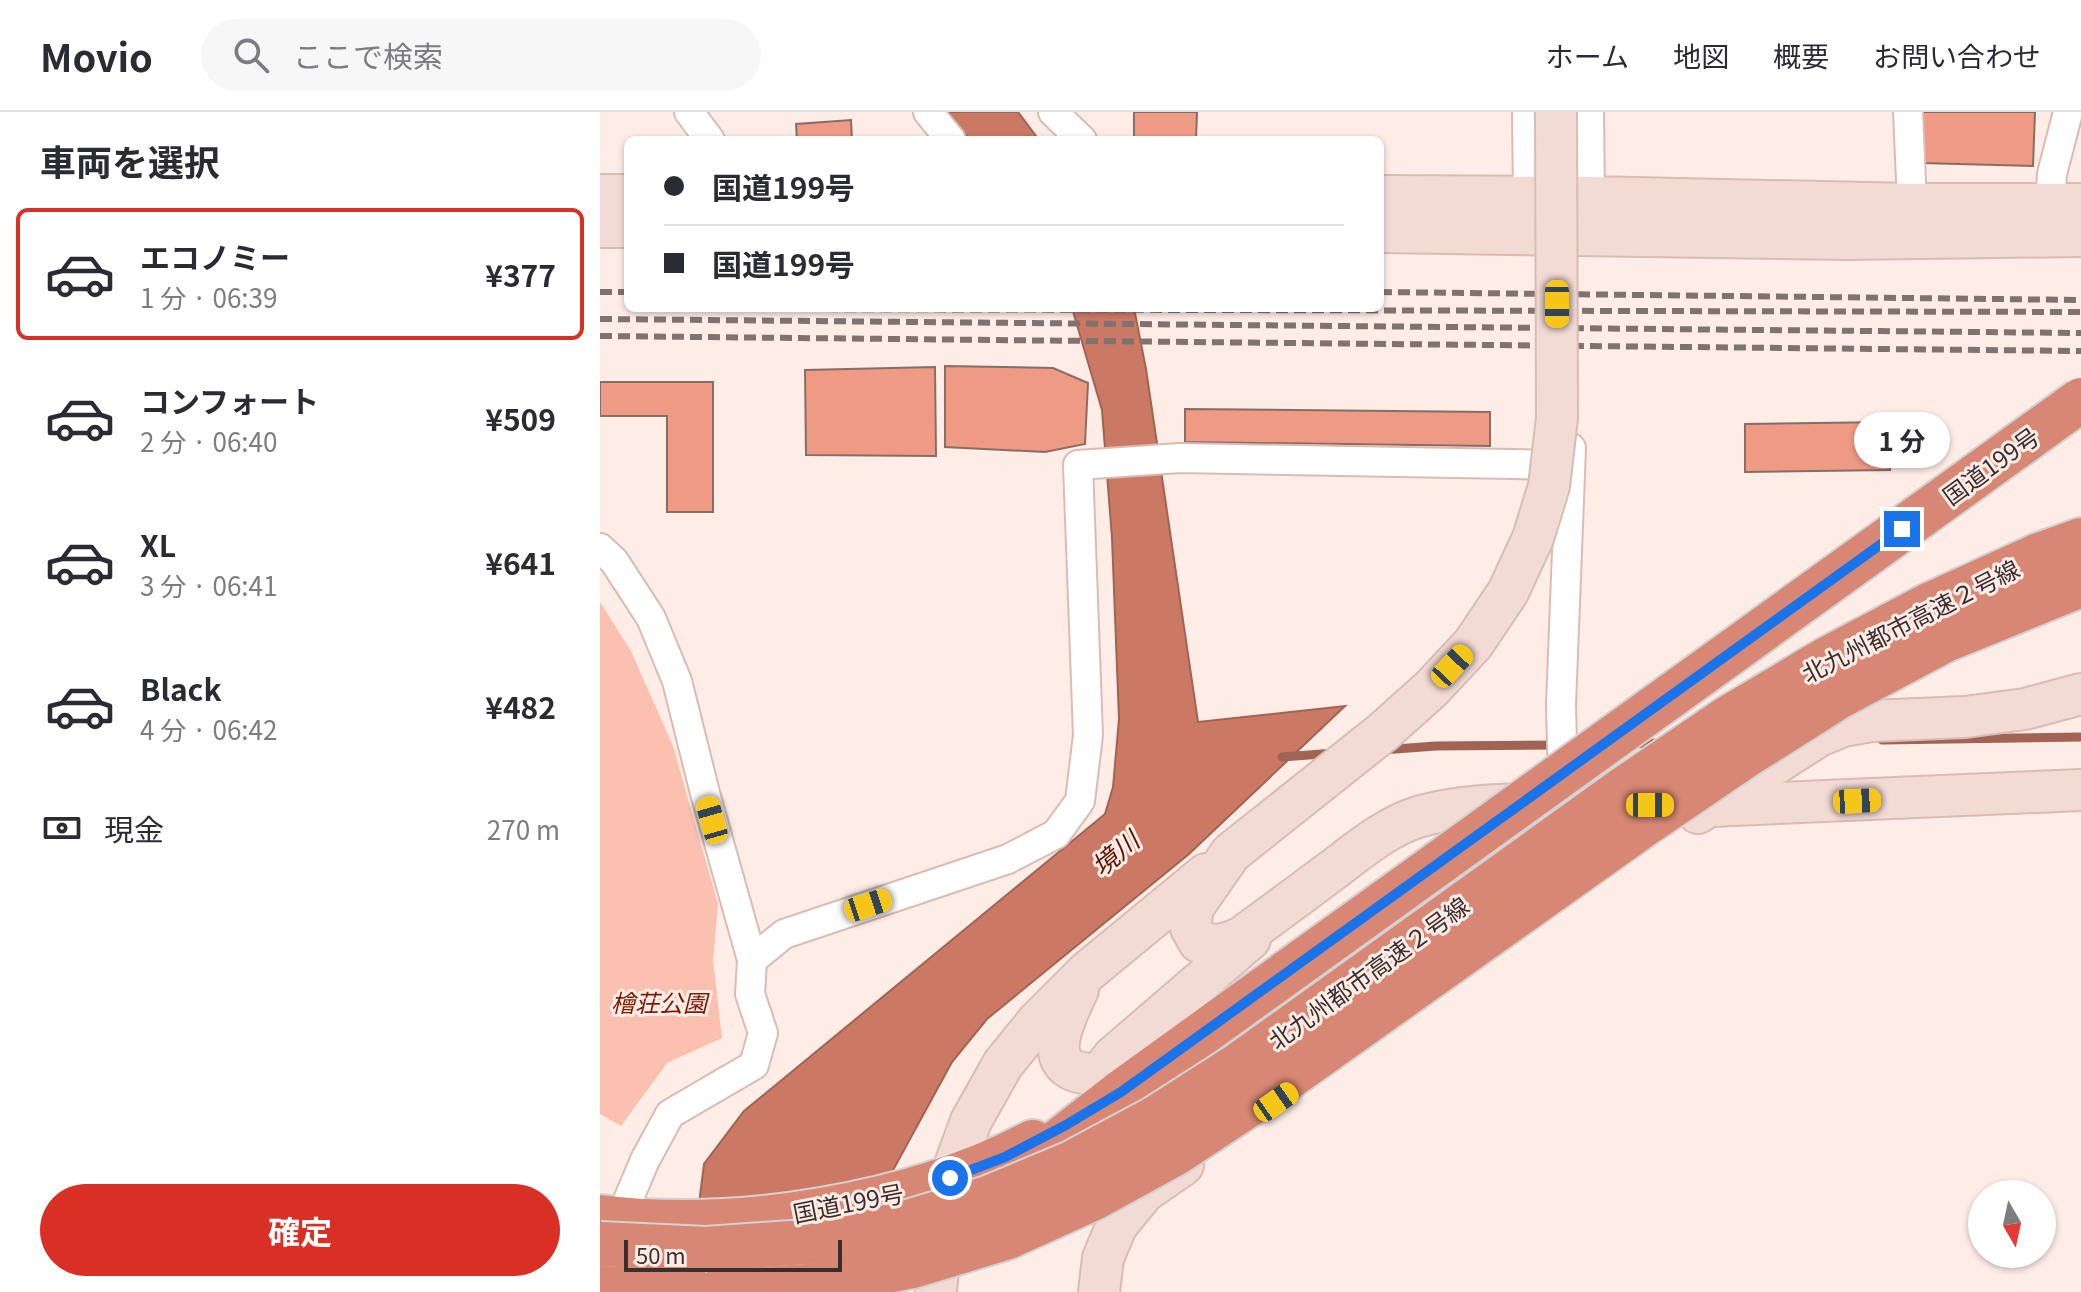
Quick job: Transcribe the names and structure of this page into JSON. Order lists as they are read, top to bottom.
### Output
{
  "streets": {
    "highway": ["国道199号", "北九州都市高速２号線"]
  },
  "crossings": [
    ["国道199号", "北九州都市高速２号線"]
  ],
  "water": ["境川"],
  "parks": ["檜荘公園"],
  "scale_bar": "50 m",
  "north": "bottom",
  "page": {
    "header": "Movio",
    "search": "ここで検索",
    "nav": [
      "ホーム",
      "地図",
      "概要",
      "お問い合わせ"
    ],
    "heading": "車両を選択",
    "banner": ["国道199号", "国道199号"],
    "list": [
      {
        "name": "エコノミー",
        "note": "1 分 · 06:39",
        "value": "¥377"
      },
      {
        "name": "コンフォート",
        "note": "2 分 · 06:40",
        "value": "¥509"
      },
      {
        "name": "XL",
        "note": "3 分 · 06:41",
        "value": "¥641"
      },
      {
        "name": "Black",
        "note": "4 分 · 06:42",
        "value": "¥482"
      }
    ],
    "bubble": "1 分",
    "pay": ["現金", "270 m"],
    "buttons": "確定",
    "scale": "50 m"
  }
}
